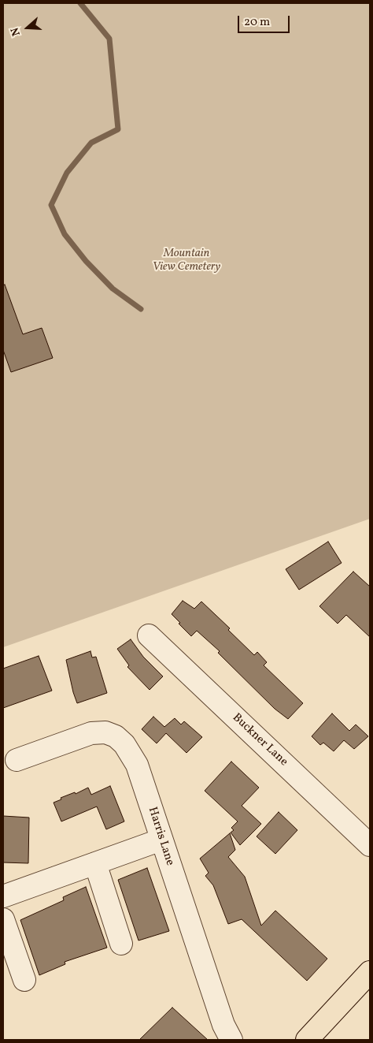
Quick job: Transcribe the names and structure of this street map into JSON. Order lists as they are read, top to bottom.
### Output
{
  "streets": {
    "street": ["Buckner Lane", "Harris Lane"]
  },
  "parks": ["Mountain View Cemetery"],
  "scale_bar": "20 m",
  "north": "left"
}
